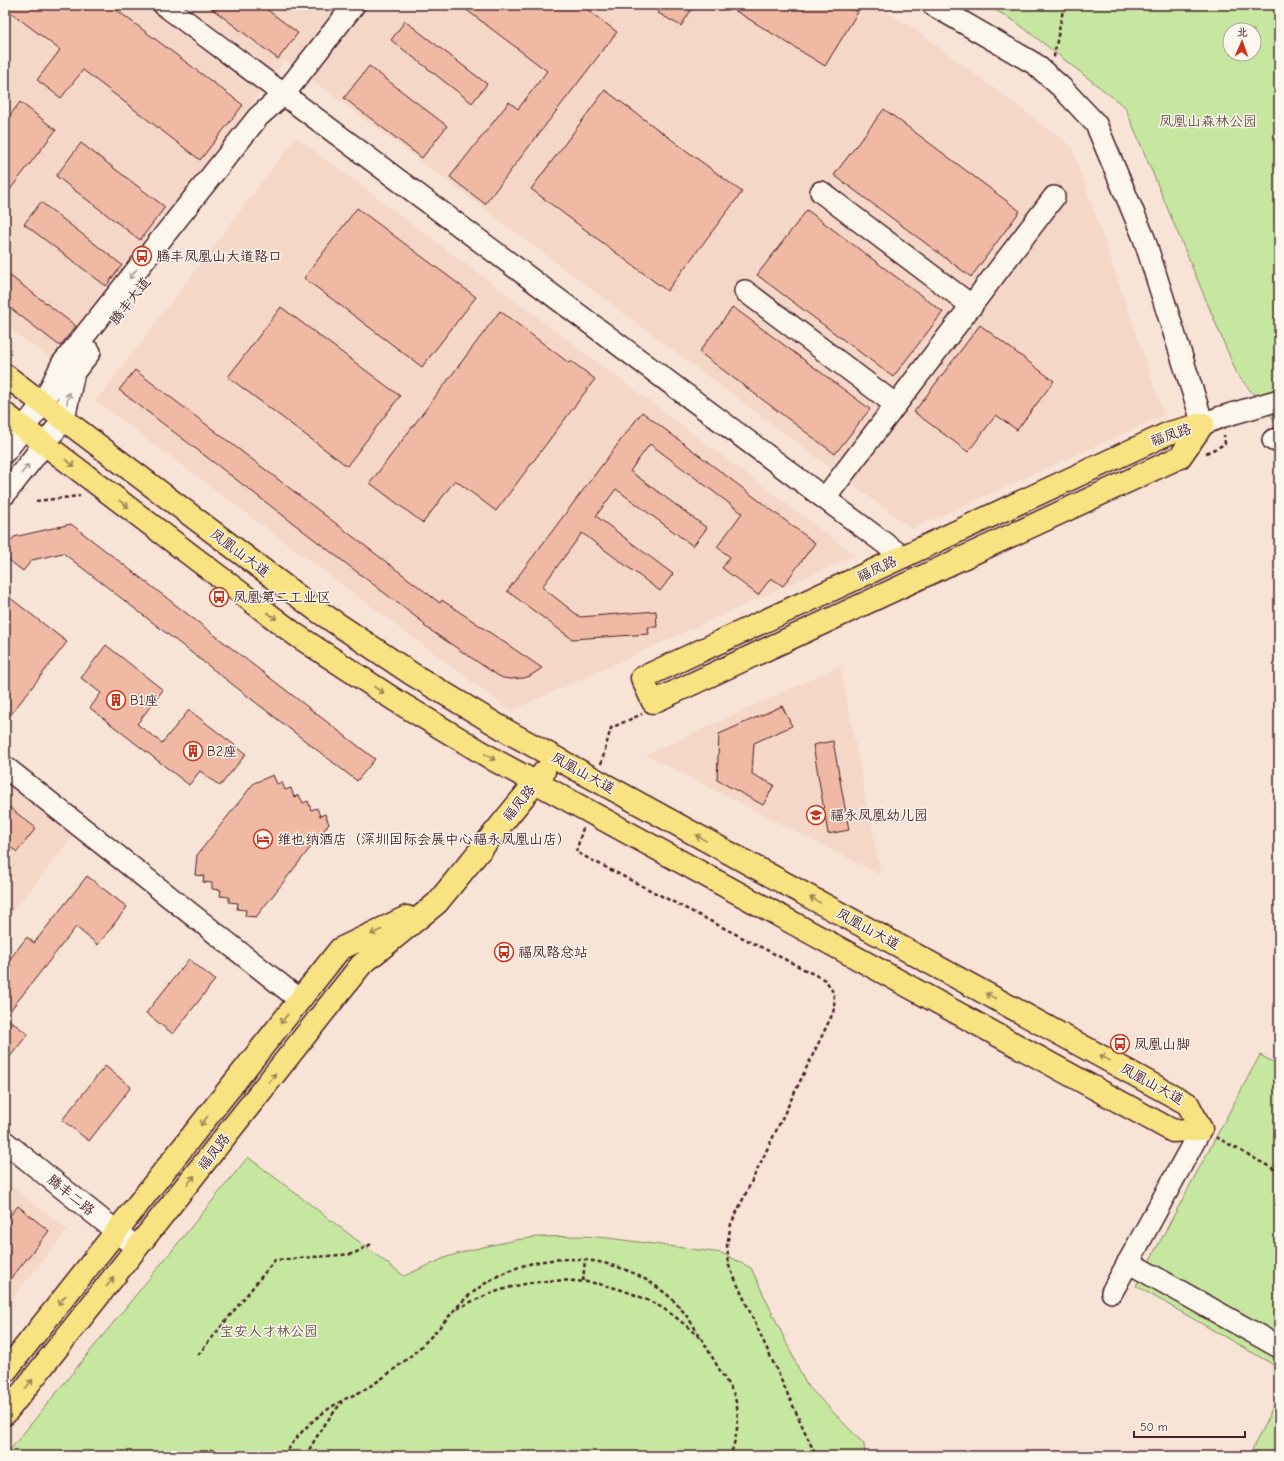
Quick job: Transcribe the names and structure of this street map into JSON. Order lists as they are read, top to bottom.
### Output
{
  "streets": {
    "main road": ["福凤路", "凤凰山大道"],
    "street": ["腾丰大道", "腾丰二路"]
  },
  "crossings": [
    ["腾丰大道", "凤凰山大道"],
    ["福凤路", "凤凰山大道"],
    ["福凤路", "腾丰二路"]
  ],
  "parks": ["凤凰山森林公园", "宝安人才林公园"],
  "places": {
    "bus stop": [
      "腾丰凤凰山大道路口",
      "凤凰第二工业区",
      "福凤路总站",
      "凤凰山脚"
    ],
    "building": ["B1座", "B2座"],
    "school or university": ["福永凤凰幼儿园"],
    "hotel": ["维也纳酒店（深圳国际会展中心福永凤凰山店）"]
  },
  "scale_bar": "50 m",
  "north": "top"
}
